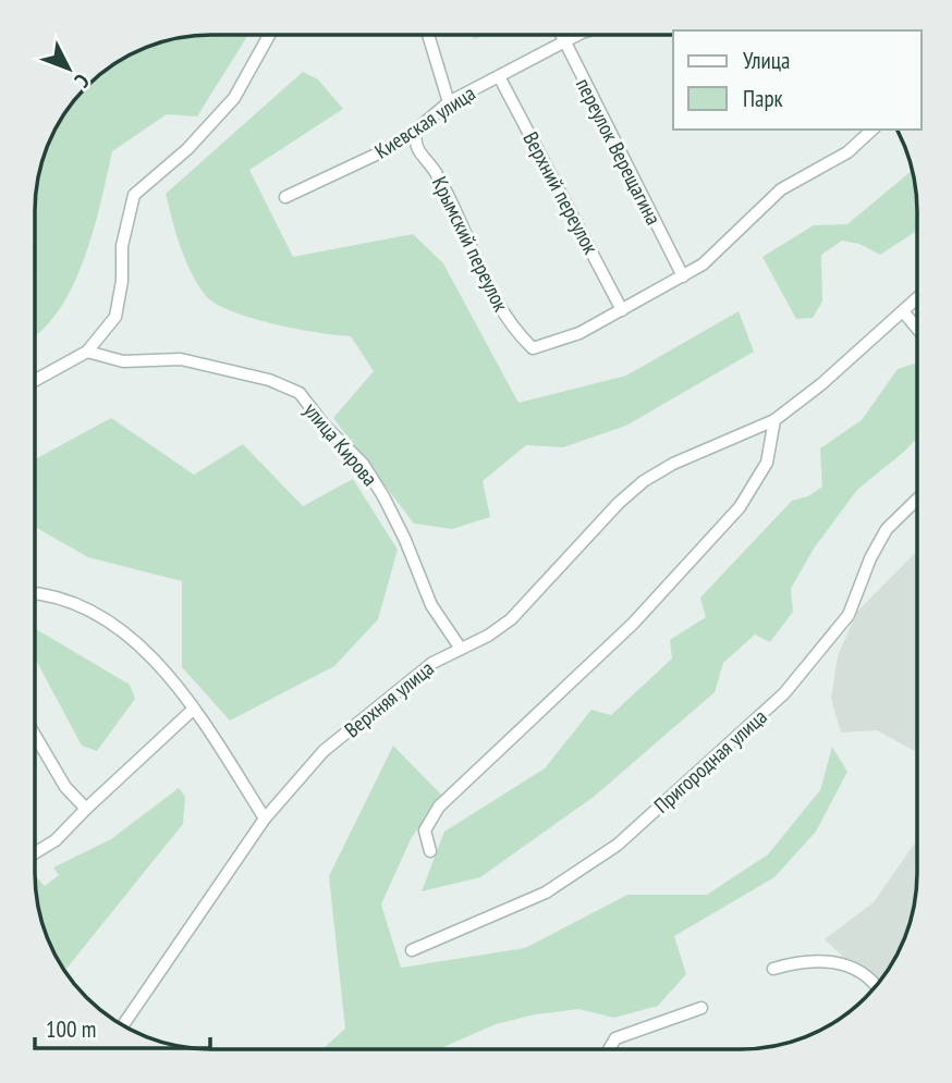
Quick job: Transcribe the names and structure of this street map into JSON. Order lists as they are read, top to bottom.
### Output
{
  "streets": {
    "street": [
      "Киевская улица",
      "переулок Верещагина",
      "Верхний переулок",
      "Крымский переулок",
      "улица Кирова",
      "Верхняя улица",
      "Пригородная улица"
    ]
  },
  "crossings": [
    ["Киевская улица", "переулок Верещагина"],
    ["Киевская улица", "Верхний переулок"],
    ["Киевская улица", "Крымский переулок"],
    ["Верхний переулок", "Крымский переулок"],
    ["улица Кирова", "Верхняя улица"]
  ],
  "legend": ["Улица", "Парк"],
  "scale_bar": "100 m",
  "north": "bottom right"
}
